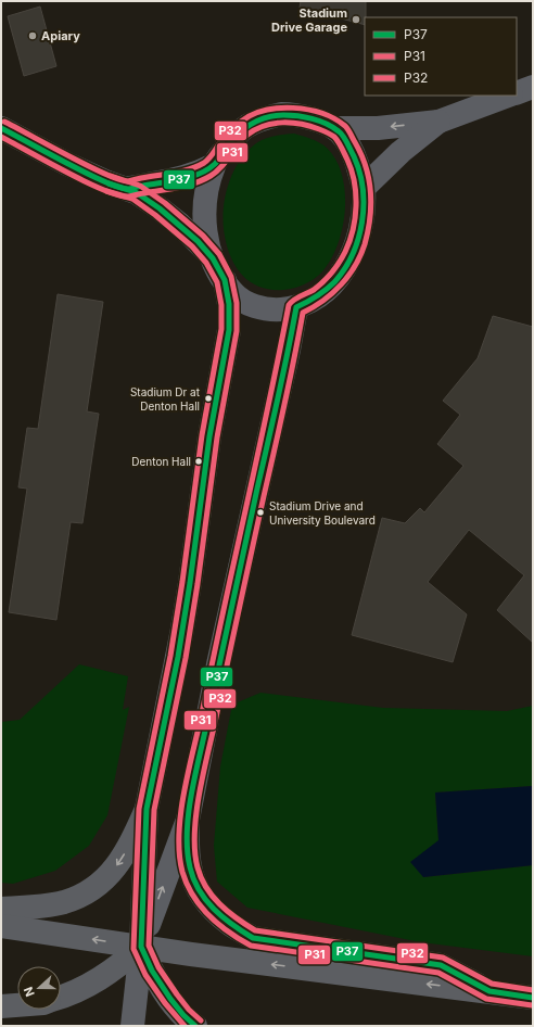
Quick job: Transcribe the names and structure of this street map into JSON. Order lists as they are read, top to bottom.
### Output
{
  "places": [
    "Stadium Drive Garage",
    "Apiary",
    "Stadium Dr at Denton Hall",
    "Denton Hall",
    "Stadium Drive and University Boulevard"
  ],
  "lines": ["transit line P32", "transit line P37", "transit line P31"],
  "legend": ["P37", "P31", "P32"],
  "north": "left"
}
